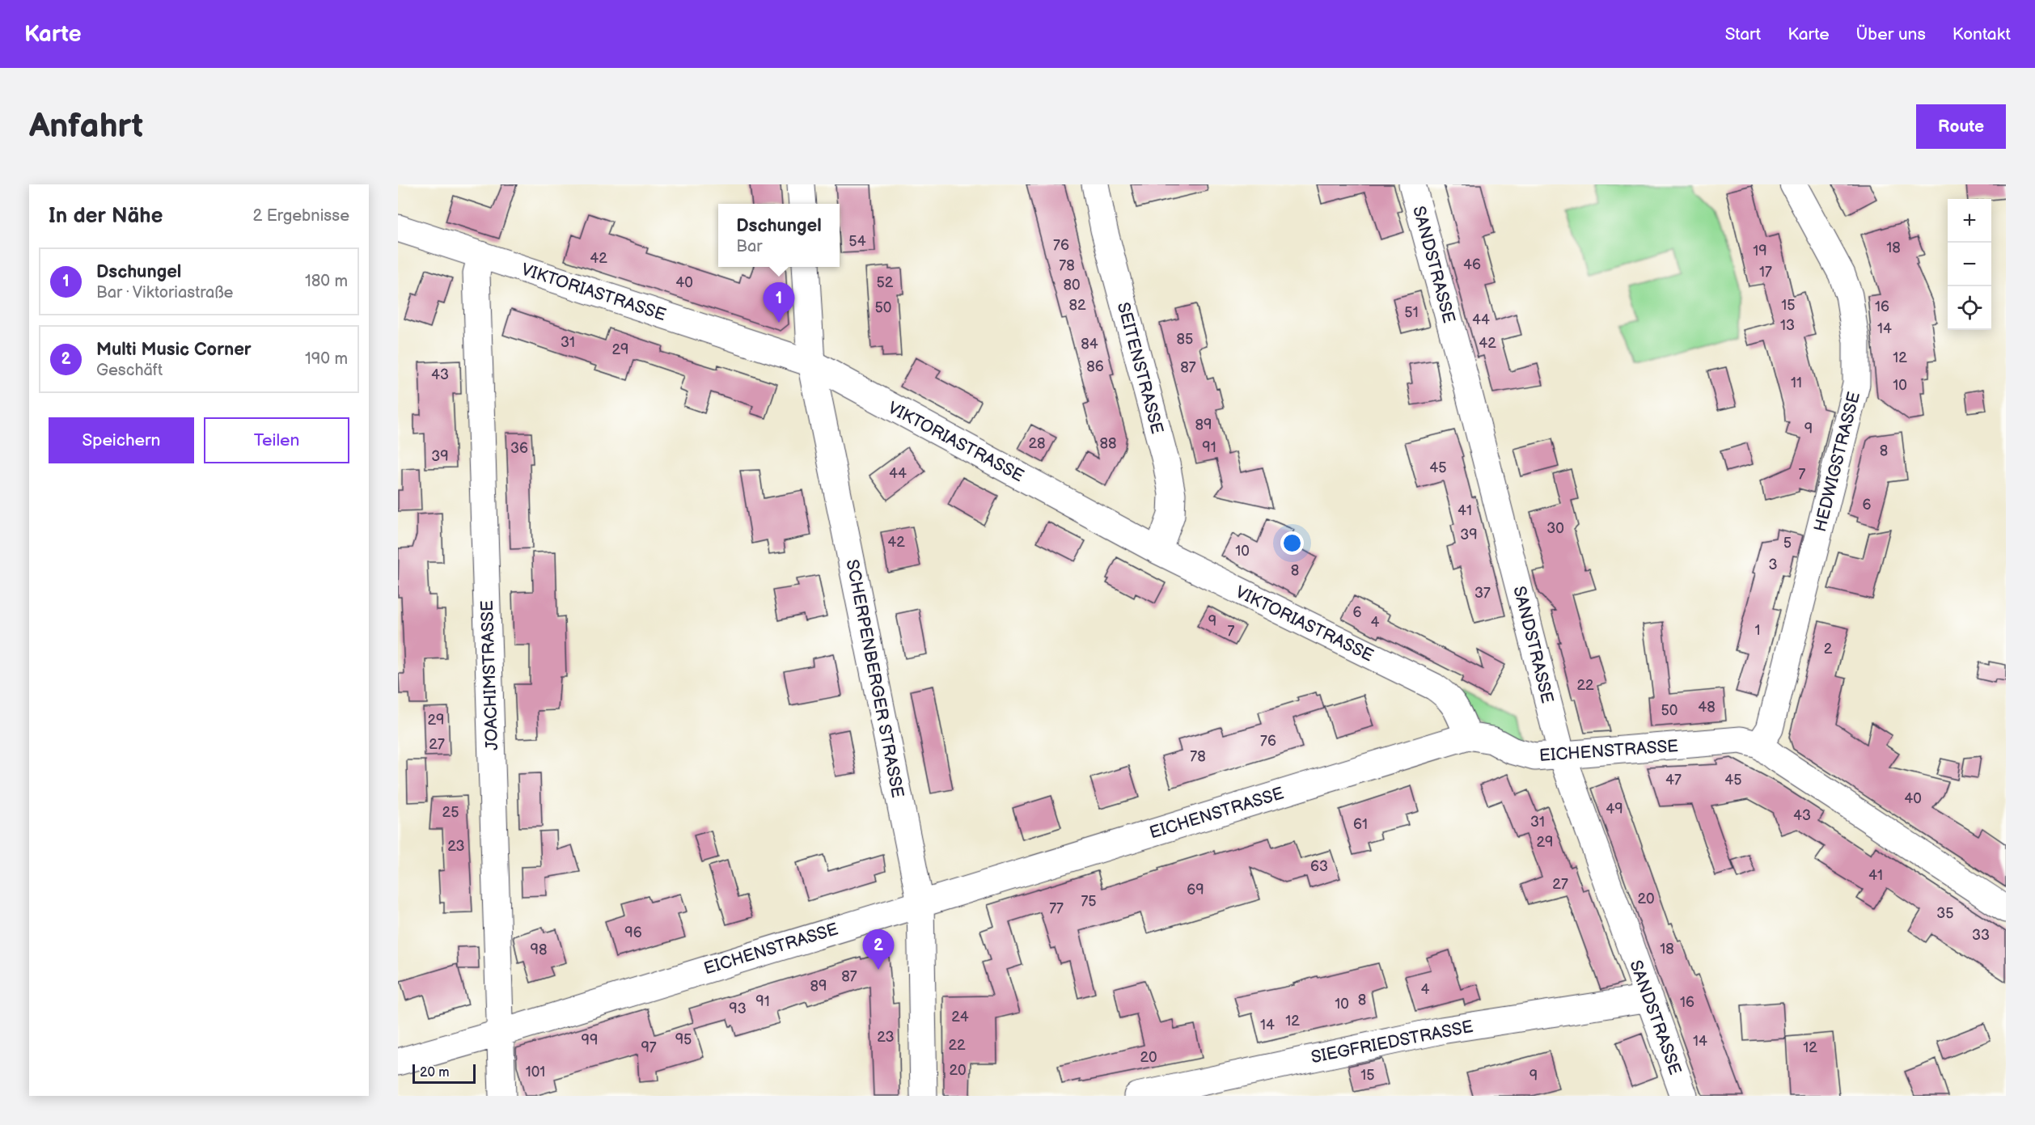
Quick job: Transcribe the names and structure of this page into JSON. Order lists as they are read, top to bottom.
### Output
{
  "streets": {
    "street": [
      "SANDSTRASSE",
      "VIKTORIASTRASSE",
      "SEITENSTRASSE",
      "HEDWIGSTRASSE",
      "JOACHIMSTRASSE",
      "SCHERPENBERGER STRASSE",
      "EICHENSTRASSE",
      "SIEGFRIEDSTRASSE"
    ]
  },
  "crossings": [
    ["SANDSTRASSE", "EICHENSTRASSE"],
    ["SANDSTRASSE", "SIEGFRIEDSTRASSE"],
    ["VIKTORIASTRASSE", "SEITENSTRASSE"],
    ["VIKTORIASTRASSE", "JOACHIMSTRASSE"],
    ["VIKTORIASTRASSE", "SCHERPENBERGER STRASSE"],
    ["VIKTORIASTRASSE", "EICHENSTRASSE"],
    ["HEDWIGSTRASSE", "EICHENSTRASSE"],
    ["JOACHIMSTRASSE", "EICHENSTRASSE"],
    ["SCHERPENBERGER STRASSE", "EICHENSTRASSE"]
  ],
  "house_numbers": [
    "54",
    "76",
    "18",
    "19",
    "42",
    "46",
    "78",
    "17",
    "40",
    "52",
    "80",
    "82",
    "15",
    "16",
    "50",
    "51",
    "44",
    "13",
    "14",
    "85",
    "31",
    "42",
    "84",
    "29",
    "12",
    "86",
    "87",
    "43",
    "11",
    "10",
    "89",
    "9",
    "28",
    "88",
    "91",
    "36",
    "8",
    "39",
    "45",
    "44",
    "7",
    "6",
    "41",
    "30",
    "39",
    "42",
    "5",
    "10",
    "3",
    "8",
    "37",
    "6",
    "9",
    "4",
    "1",
    "7",
    "2",
    "22",
    "48",
    "50",
    "29",
    "76",
    "27",
    "78",
    "47",
    "45",
    "40",
    "49",
    "25",
    "43",
    "31",
    "61",
    "29",
    "23",
    "63",
    "41",
    "27",
    "69",
    "20",
    "75",
    "77",
    "35",
    "96",
    "33",
    "18",
    "98",
    "87",
    "89",
    "4",
    "8",
    "91",
    "16",
    "10",
    "93",
    "24",
    "12",
    "14",
    "23",
    "95",
    "99",
    "14",
    "22",
    "97",
    "12",
    "20",
    "20",
    "101",
    "15",
    "9"
  ],
  "scale_bar": "20 m",
  "page": {
    "header": "Karte",
    "nav": [
      "Start",
      "Karte",
      "Über uns",
      "Kontakt"
    ],
    "buttons": [
      "Route",
      ["Speichern", "Teilen"]
    ],
    "title": "Anfahrt",
    "heading": ["In der Nähe", "2 Ergebnisse"],
    "map_buttons": ["+", "−"],
    "popup": ["Dschungel", "Bar"],
    "list": [
      {
        "mark": "1",
        "name": "Dschungel",
        "note": "Bar · Viktoriastraße",
        "value": "180 m"
      },
      {
        "mark": "2",
        "name": "Multi Music Corner",
        "note": "Geschäft",
        "value": "190 m"
      }
    ],
    "pins": ["1", "2"],
    "scale": "20 m"
  }
}
